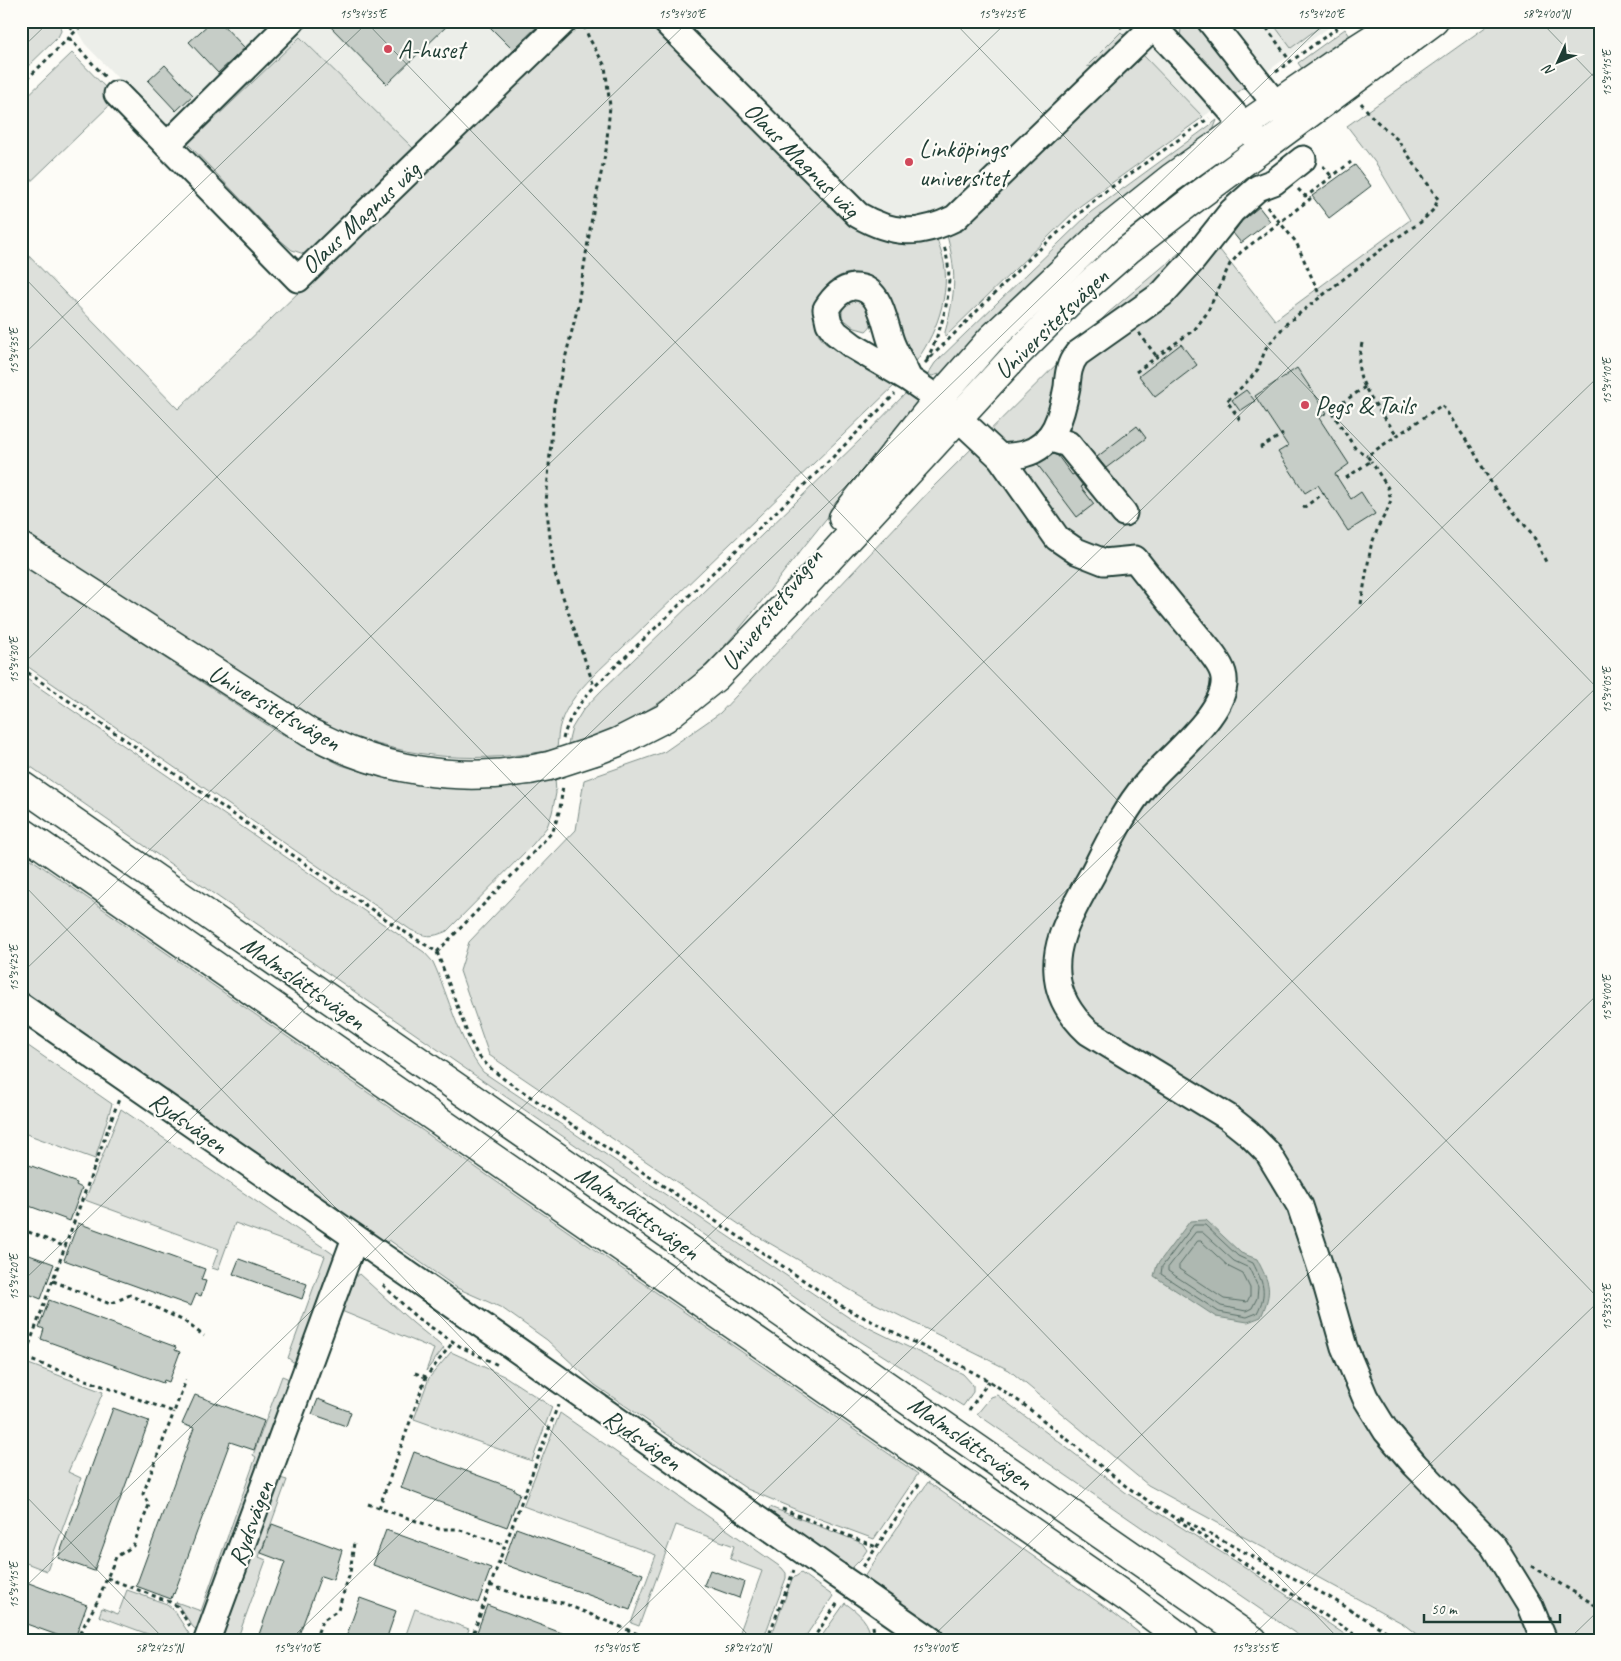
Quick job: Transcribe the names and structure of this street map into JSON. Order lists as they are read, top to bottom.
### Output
{
  "streets": {
    "main road": ["Universitetsvägen", "Malmslättsvägen"],
    "street": ["Olaus Magnus väg", "Rydsvägen"]
  },
  "places": ["A-huset", "Linköpings universitet", "Pegs & Tails"],
  "scale_bar": "50 m",
  "north": "bottom left",
  "coordinates": [
    "15°34'35\"E",
    "15°34'30\"E",
    "15°34'25\"E",
    "15°34'20\"E",
    "58°24'00\"N",
    "15°34'15\"E",
    "15°34'10\"E",
    "15°34'05\"E",
    "15°34'00\"E",
    "15°33'55\"E",
    "58°24'25\"N",
    "58°24'20\"N"
  ]
}
